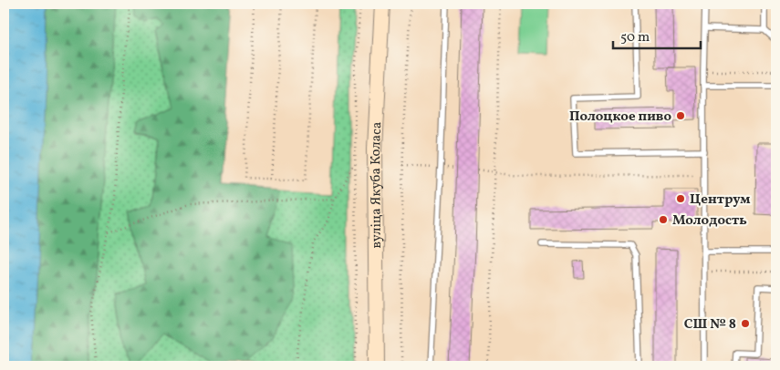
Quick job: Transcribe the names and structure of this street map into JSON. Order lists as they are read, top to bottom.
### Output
{
  "streets": {
    "street": ["вуліца Якуба Коласа"]
  },
  "places": [
    "Полоцкое пиво",
    "Центрум",
    "Молодость",
    "СШ № 8"
  ],
  "scale_bar": "50 m"
}
